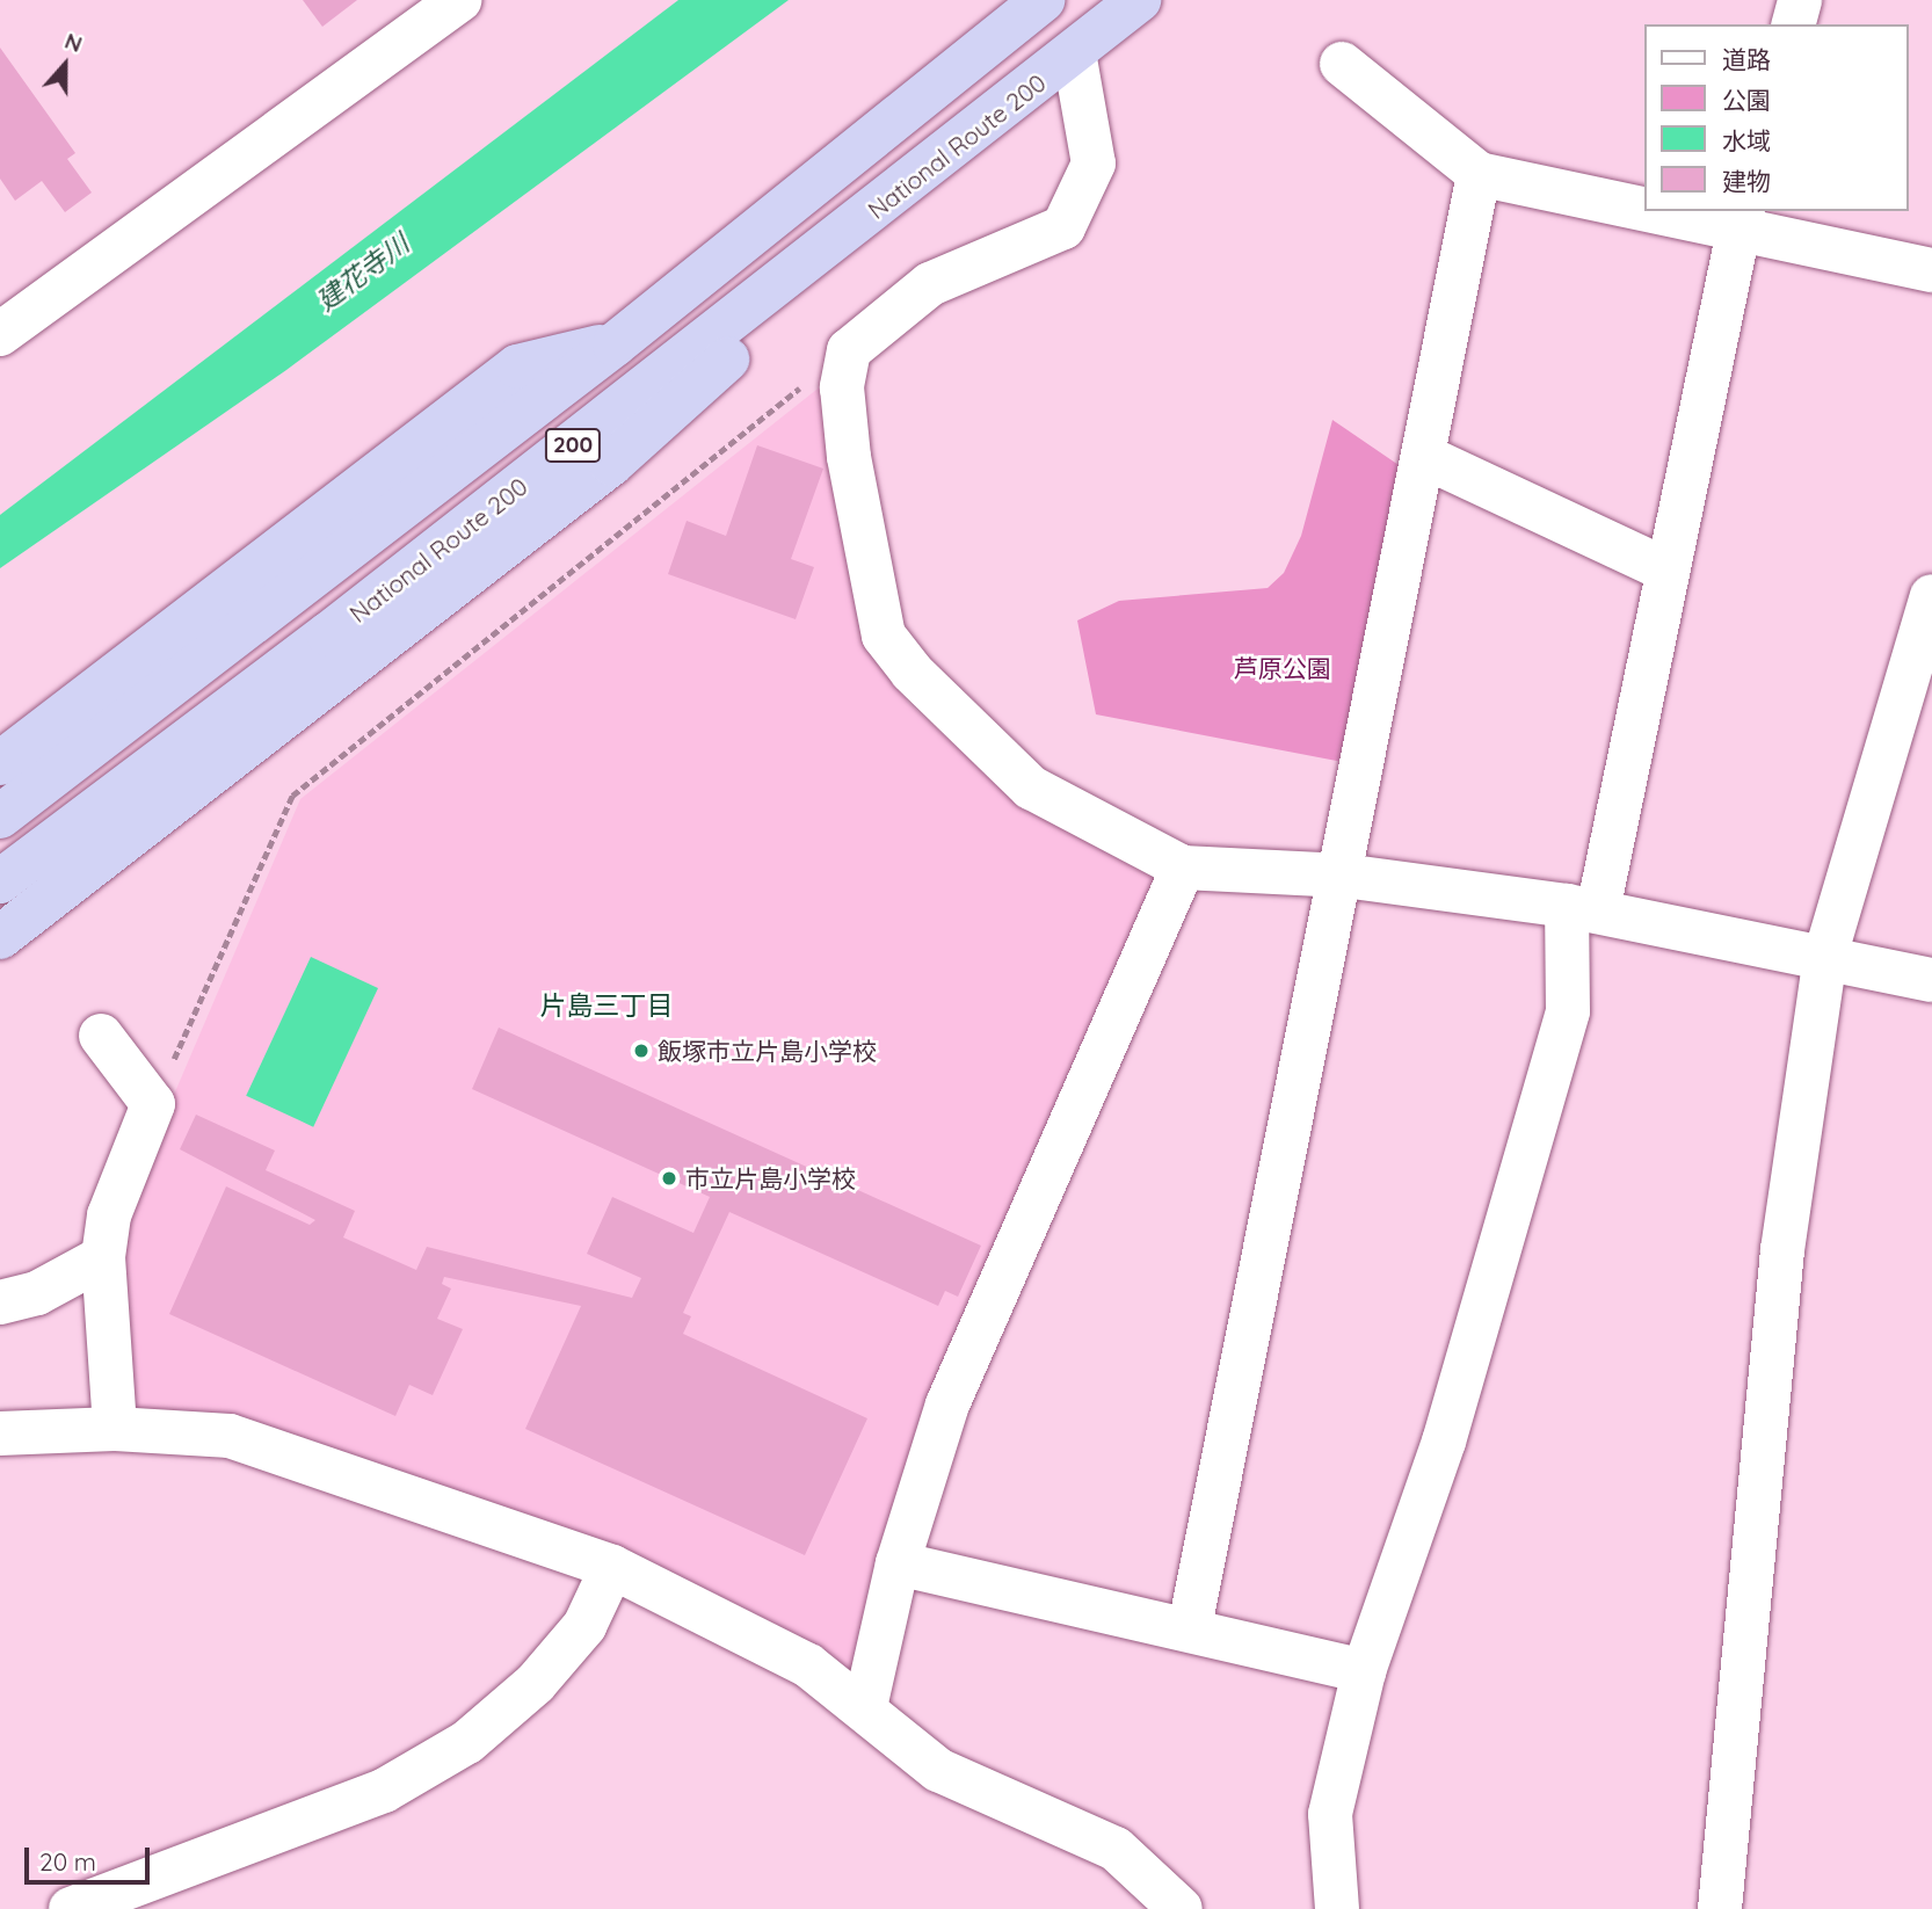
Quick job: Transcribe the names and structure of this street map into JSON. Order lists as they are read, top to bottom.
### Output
{
  "streets": {
    "highway": ["National Route 200", "200"]
  },
  "districts": ["片島三丁目"],
  "water": ["建花寺川"],
  "parks": ["芦原公園"],
  "places": ["飯塚市立片島小学校", "市立片島小学校"],
  "legend": [
    "道路",
    "公園",
    "水域",
    "建物"
  ],
  "scale_bar": "20 m",
  "north": "top"
}
